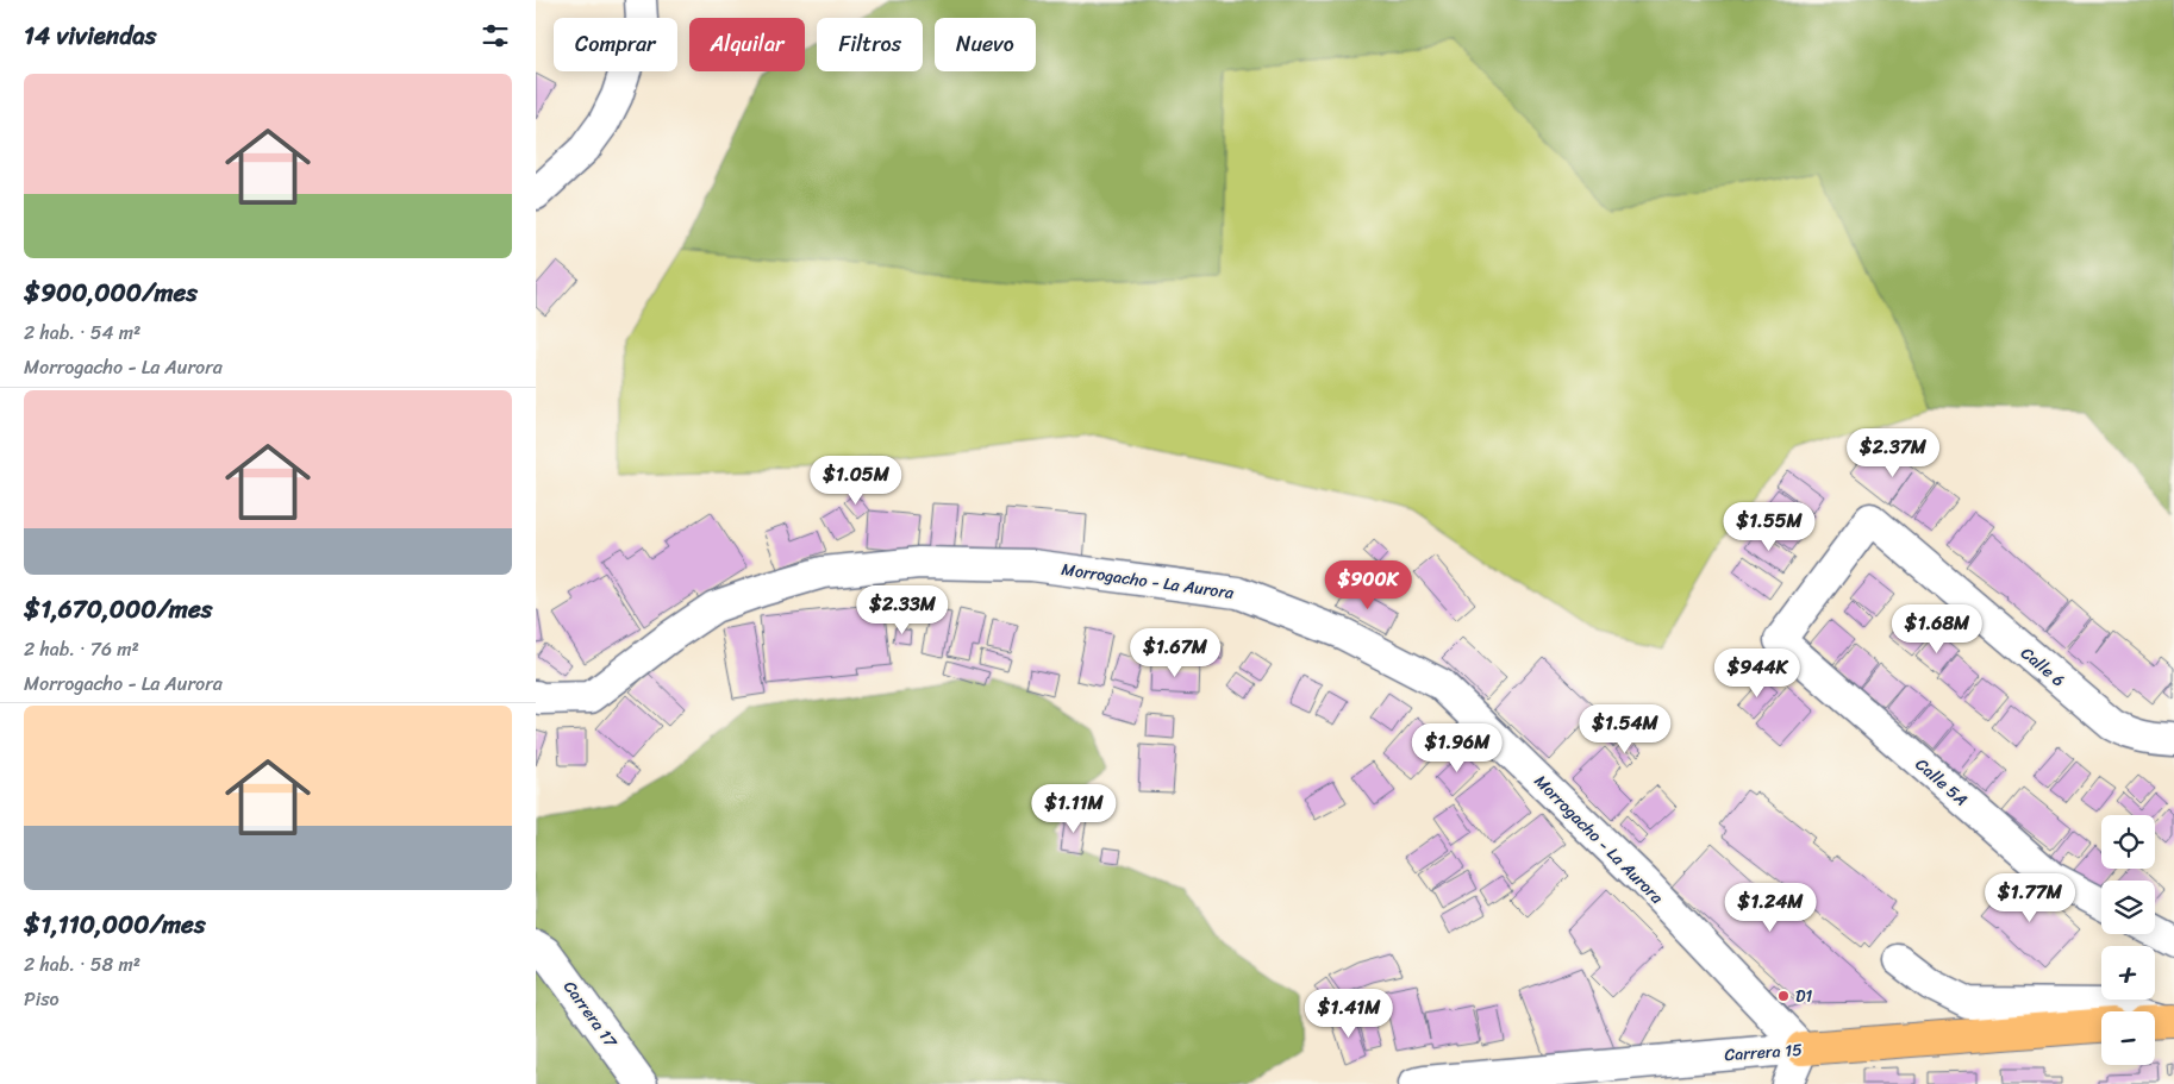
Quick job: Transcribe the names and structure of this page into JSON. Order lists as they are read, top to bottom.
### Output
{
  "streets": {
    "main road": ["Carrera 15"],
    "street": [
      "Morrogacho - La Aurora",
      "Calle 6",
      "Calle 5A",
      "Carrera 17"
    ]
  },
  "crossings": [
    ["Morrogacho - La Aurora", "Carrera 15"],
    ["Calle 6", "Calle 5A"]
  ],
  "places": ["D1"],
  "page": {
    "heading": "14 viviendas",
    "chip": [
      "Comprar",
      "Alquilar",
      "Filtros",
      "Nuevo"
    ],
    "list": [
      {
        "name": "$900,000/mes",
        "note": "2 hab. · 54 m² · Morrogacho - La Aurora"
      },
      {
        "name": "$1,670,000/mes",
        "note": "2 hab. · 76 m² · Morrogacho - La Aurora"
      },
      {
        "name": "$1,110,000/mes",
        "note": "2 hab. · 58 m² · Piso"
      }
    ],
    "price": [
      "$2.37M",
      "$1.05M",
      "$1.55M",
      "$900K",
      "$2.33M",
      "$1.68M",
      "$1.67M",
      "$944K",
      "$1.54M",
      "$1.96M",
      "$1.11M",
      "$1.77M",
      "$1.24M",
      "$1.41M"
    ],
    "map_buttons": ["+", "−"]
  }
}
